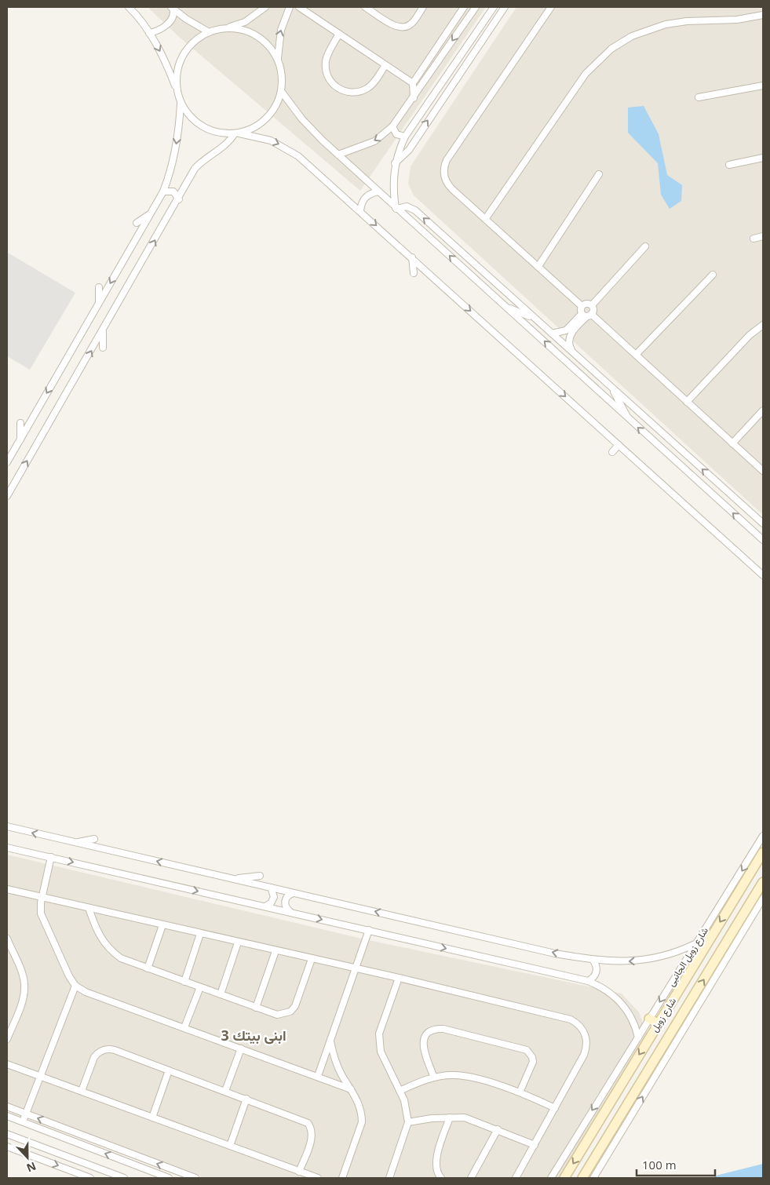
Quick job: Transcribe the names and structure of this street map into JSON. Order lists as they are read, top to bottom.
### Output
{
  "streets": {
    "main road": ["شارع زويل"],
    "street": ["شارع زويل الجانبى"]
  },
  "districts": ["ابنى بيتك 3"],
  "scale_bar": "100 m",
  "north": "bottom"
}
